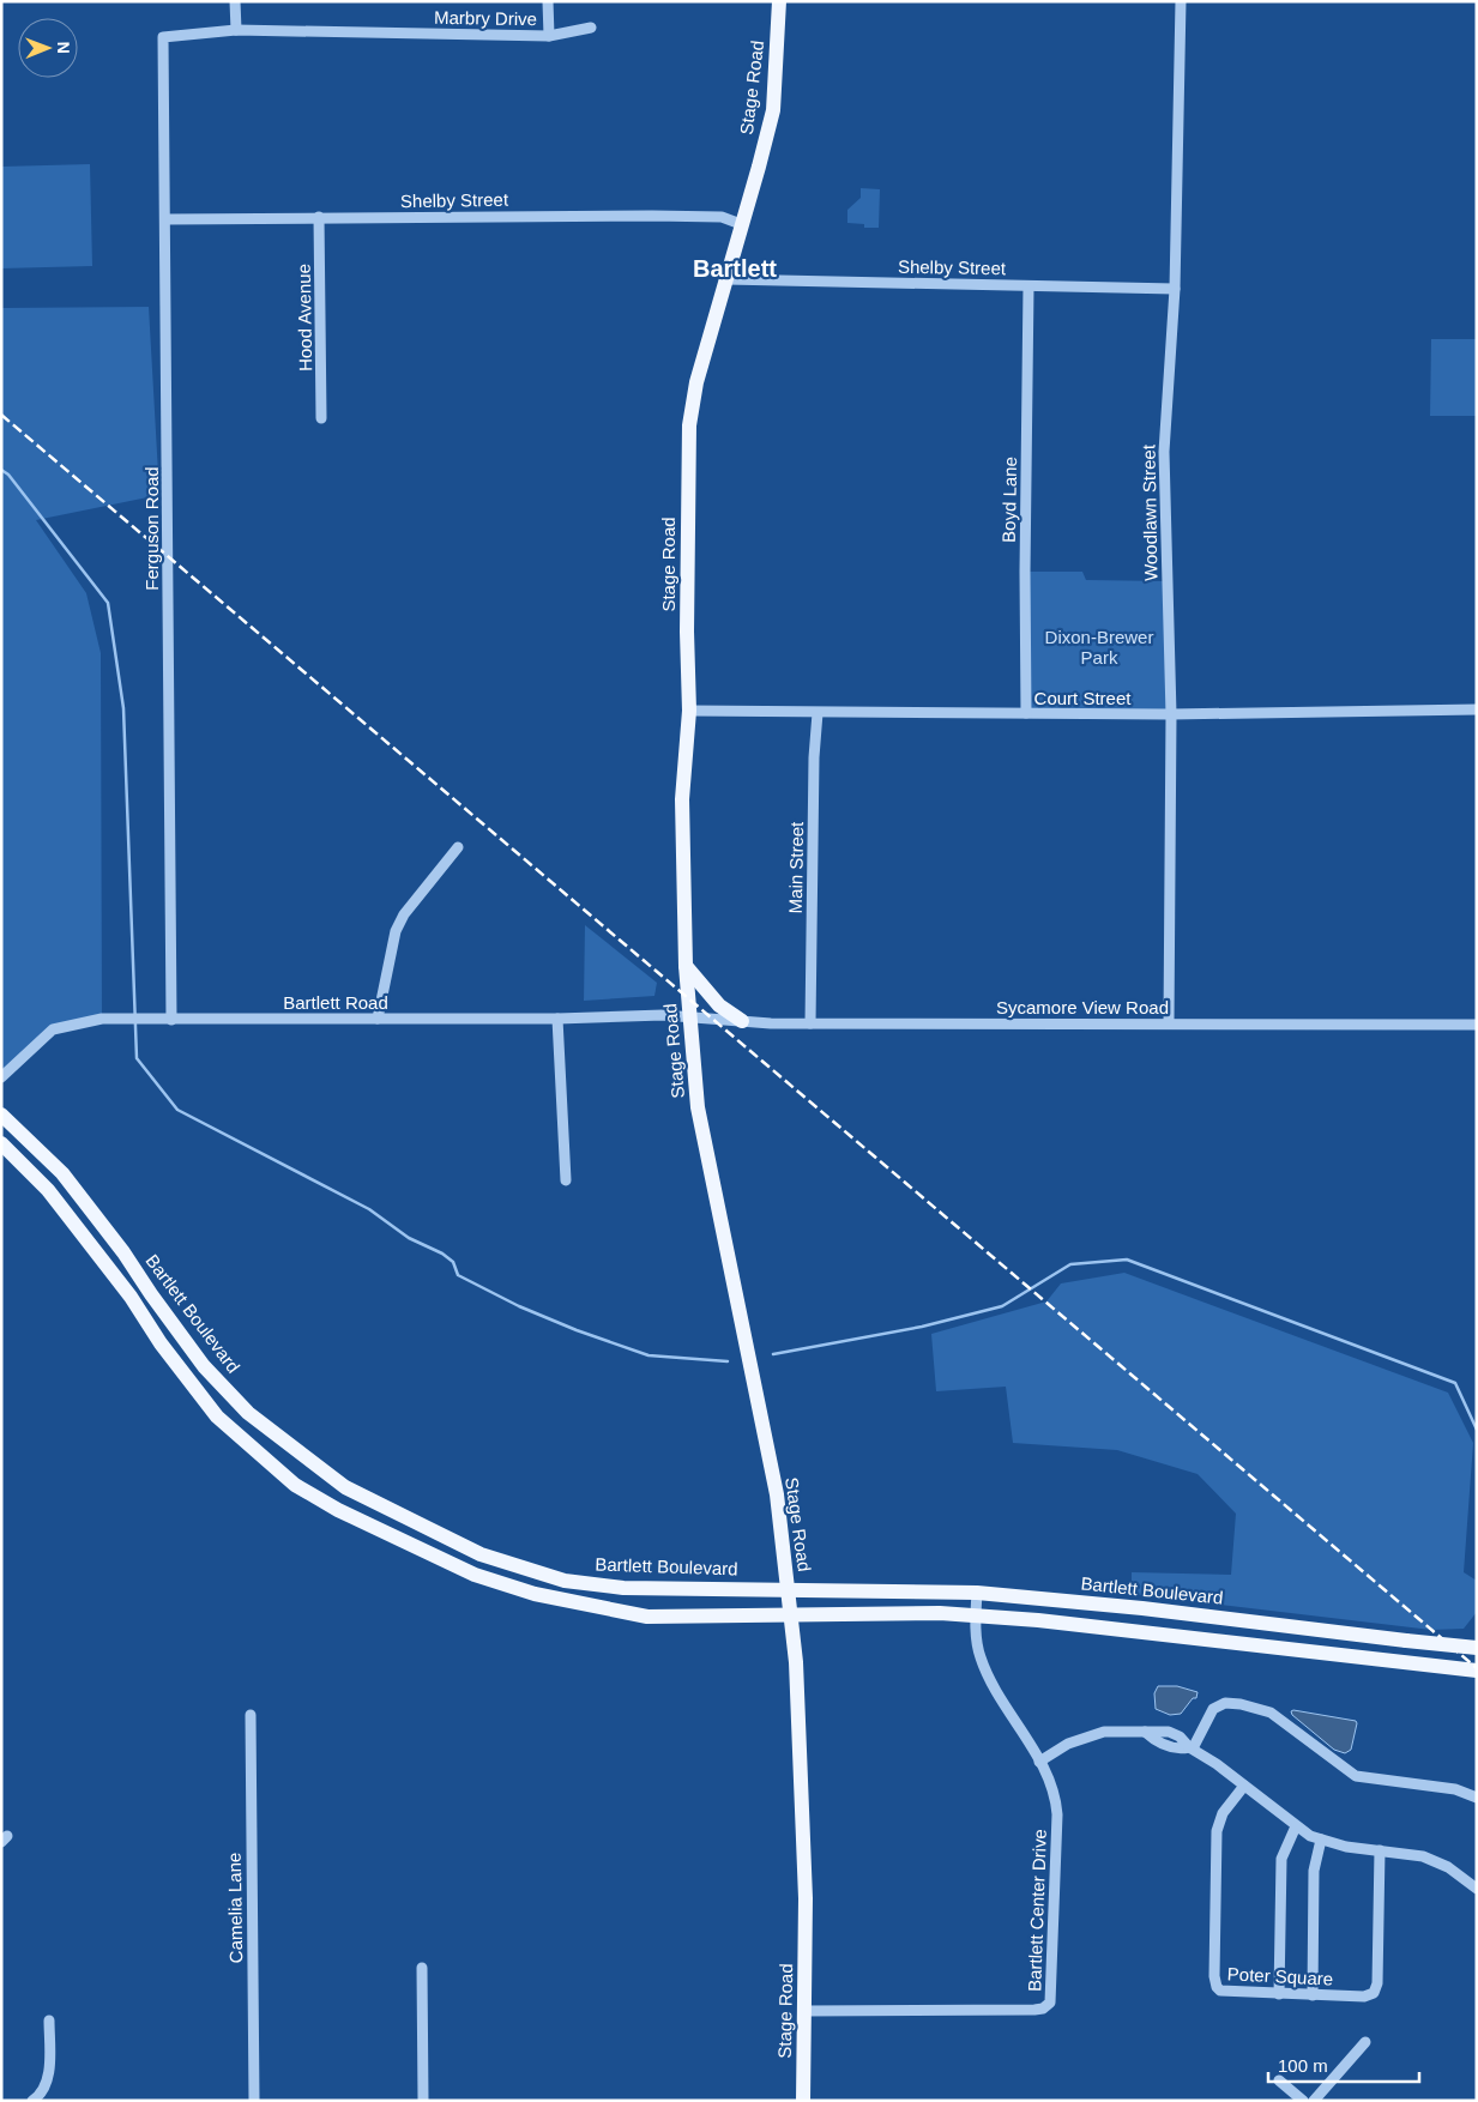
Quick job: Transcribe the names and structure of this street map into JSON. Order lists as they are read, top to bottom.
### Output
{
  "streets": {
    "main road": ["Stage Road", "Bartlett Boulevard"],
    "street": [
      "Marbry Drive",
      "Shelby Street",
      "Hood Avenue",
      "Boyd Lane",
      "Woodlawn Street",
      "Ferguson Road",
      "Court Street",
      "Main Street",
      "Bartlett Road",
      "Sycamore View Road",
      "Camelia Lane",
      "Bartlett Center Drive",
      "Poter Square"
    ]
  },
  "crossings": [
    ["Marbry Drive", "Ferguson Road"],
    ["Stage Road", "Shelby Street"],
    ["Stage Road", "Court Street"],
    ["Stage Road", "Bartlett Road"],
    ["Stage Road", "Sycamore View Road"],
    ["Stage Road", "Bartlett Boulevard"],
    ["Stage Road", "Bartlett Center Drive"],
    ["Shelby Street", "Hood Avenue"],
    ["Shelby Street", "Boyd Lane"],
    ["Shelby Street", "Woodlawn Street"],
    ["Shelby Street", "Ferguson Road"],
    ["Boyd Lane", "Court Street"],
    ["Woodlawn Street", "Court Street"],
    ["Woodlawn Street", "Sycamore View Road"],
    ["Ferguson Road", "Bartlett Road"],
    ["Court Street", "Main Street"],
    ["Main Street", "Sycamore View Road"],
    ["Bartlett Road", "Sycamore View Road"],
    ["Bartlett Boulevard", "Bartlett Center Drive"]
  ],
  "districts": ["Bartlett"],
  "parks": ["Dixon-Brewer Park"],
  "scale_bar": "100 m",
  "north": "right"
}
